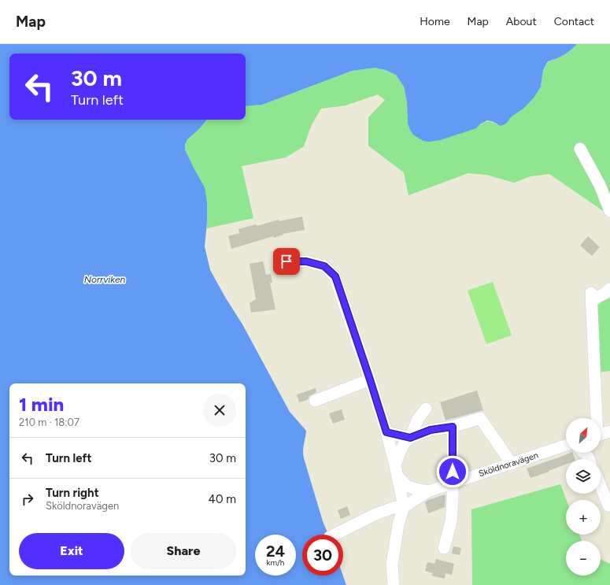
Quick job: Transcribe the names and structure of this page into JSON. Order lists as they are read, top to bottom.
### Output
{
  "streets": {
    "street": ["Sköldnoravägen"]
  },
  "water": ["Norrviken"],
  "north": "top right",
  "page": {
    "header": "Map",
    "nav": [
      "Home",
      "Map",
      "About",
      "Contact"
    ],
    "turn": ["30 m", "Turn left"],
    "heading": ["1 min", "210 m · 18:07"],
    "map_buttons": ["+", "−"],
    "list": [
      {
        "name": "Turn left",
        "value": "30 m"
      },
      {
        "name": "Turn right",
        "note": "Sköldnoravägen",
        "value": "40 m"
      }
    ],
    "buttons": ["Exit", "Share"],
    "speed": "24 km/h",
    "limit": "30"
  }
}
